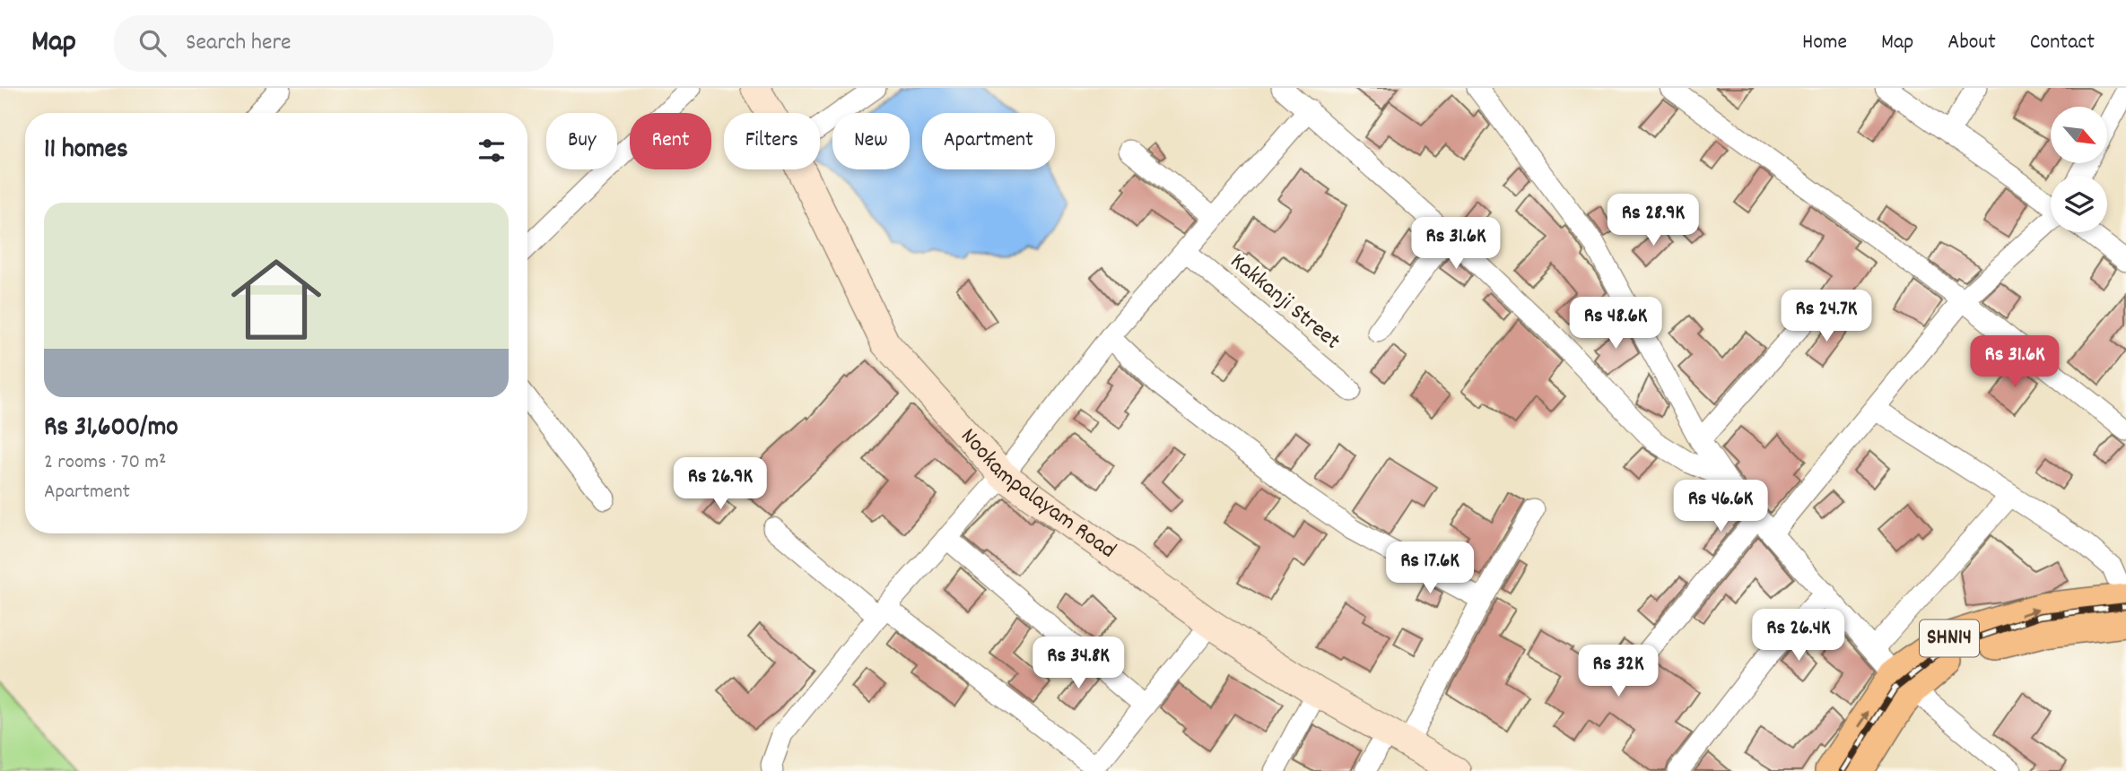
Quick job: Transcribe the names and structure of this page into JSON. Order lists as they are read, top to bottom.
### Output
{
  "streets": {
    "main road": ["SHN14"],
    "street": ["Kakkanji Street", "Nookampalayam Road"]
  },
  "north": "bottom right",
  "page": {
    "header": "Map",
    "search": "Search here",
    "nav": [
      "Home",
      "Map",
      "About",
      "Contact"
    ],
    "chip": [
      "Buy",
      "Rent",
      "Filters",
      "New",
      "Apartment"
    ],
    "heading": "11 homes",
    "list": [
      {
        "name": "Rs 31,600/mo",
        "note": "2 rooms · 70 m² · Apartment"
      }
    ],
    "price": [
      "Rs 28.9K",
      "Rs 31.6K",
      "Rs 24.7K",
      "Rs 48.6K",
      "Rs 31.6K",
      "Rs 26.9K",
      "Rs 46.6K",
      "Rs 17.6K",
      "Rs 26.4K",
      "Rs 34.8K",
      "Rs 32K"
    ]
  }
}
